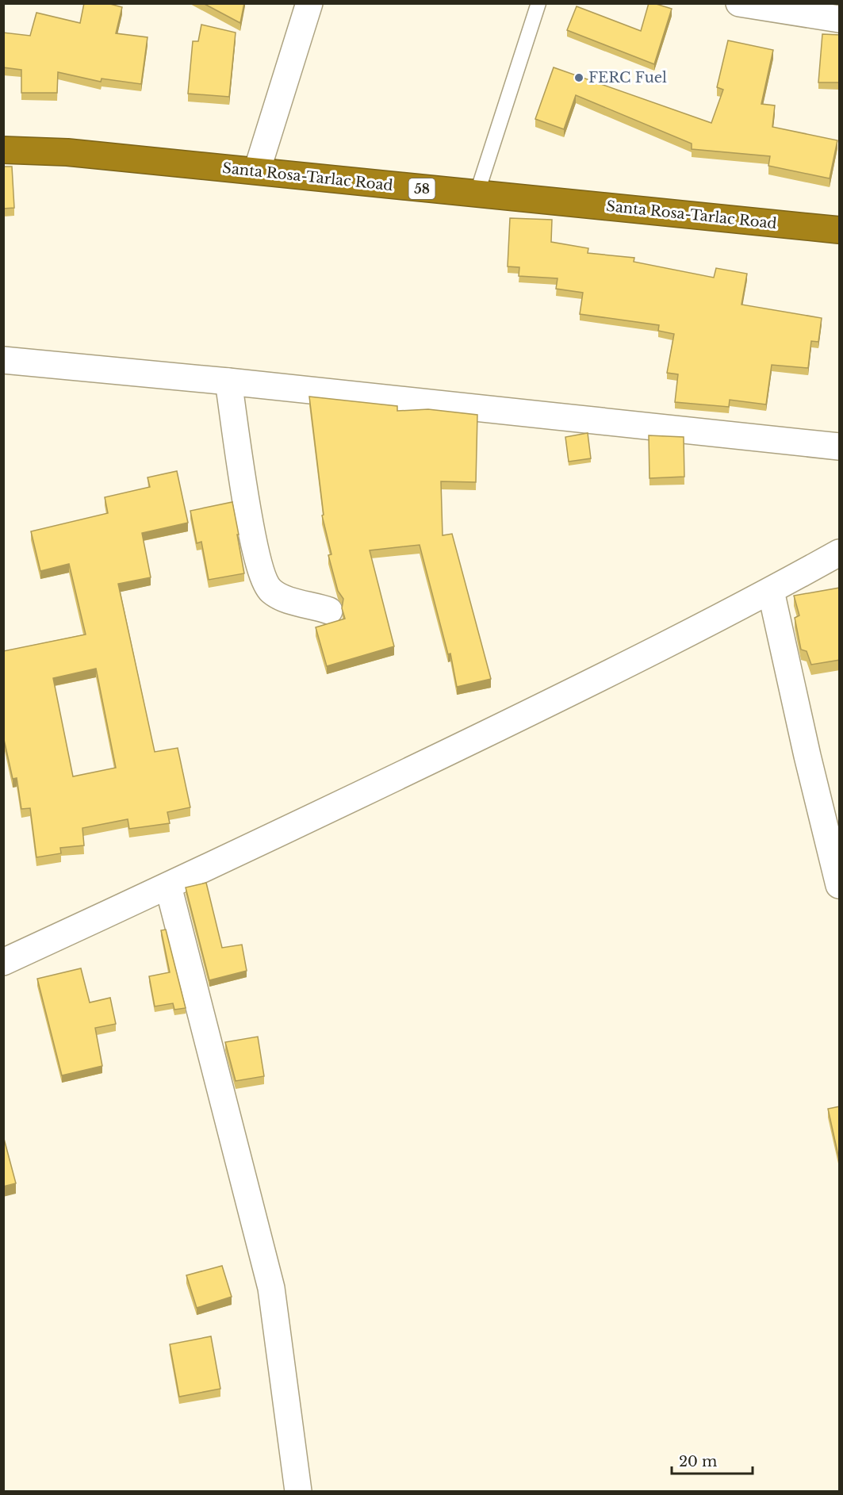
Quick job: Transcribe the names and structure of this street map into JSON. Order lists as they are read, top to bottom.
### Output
{
  "streets": {
    "highway": ["Santa Rosa-Tarlac Road", "58"]
  },
  "places": ["FERC Fuel"],
  "scale_bar": "20 m"
}
